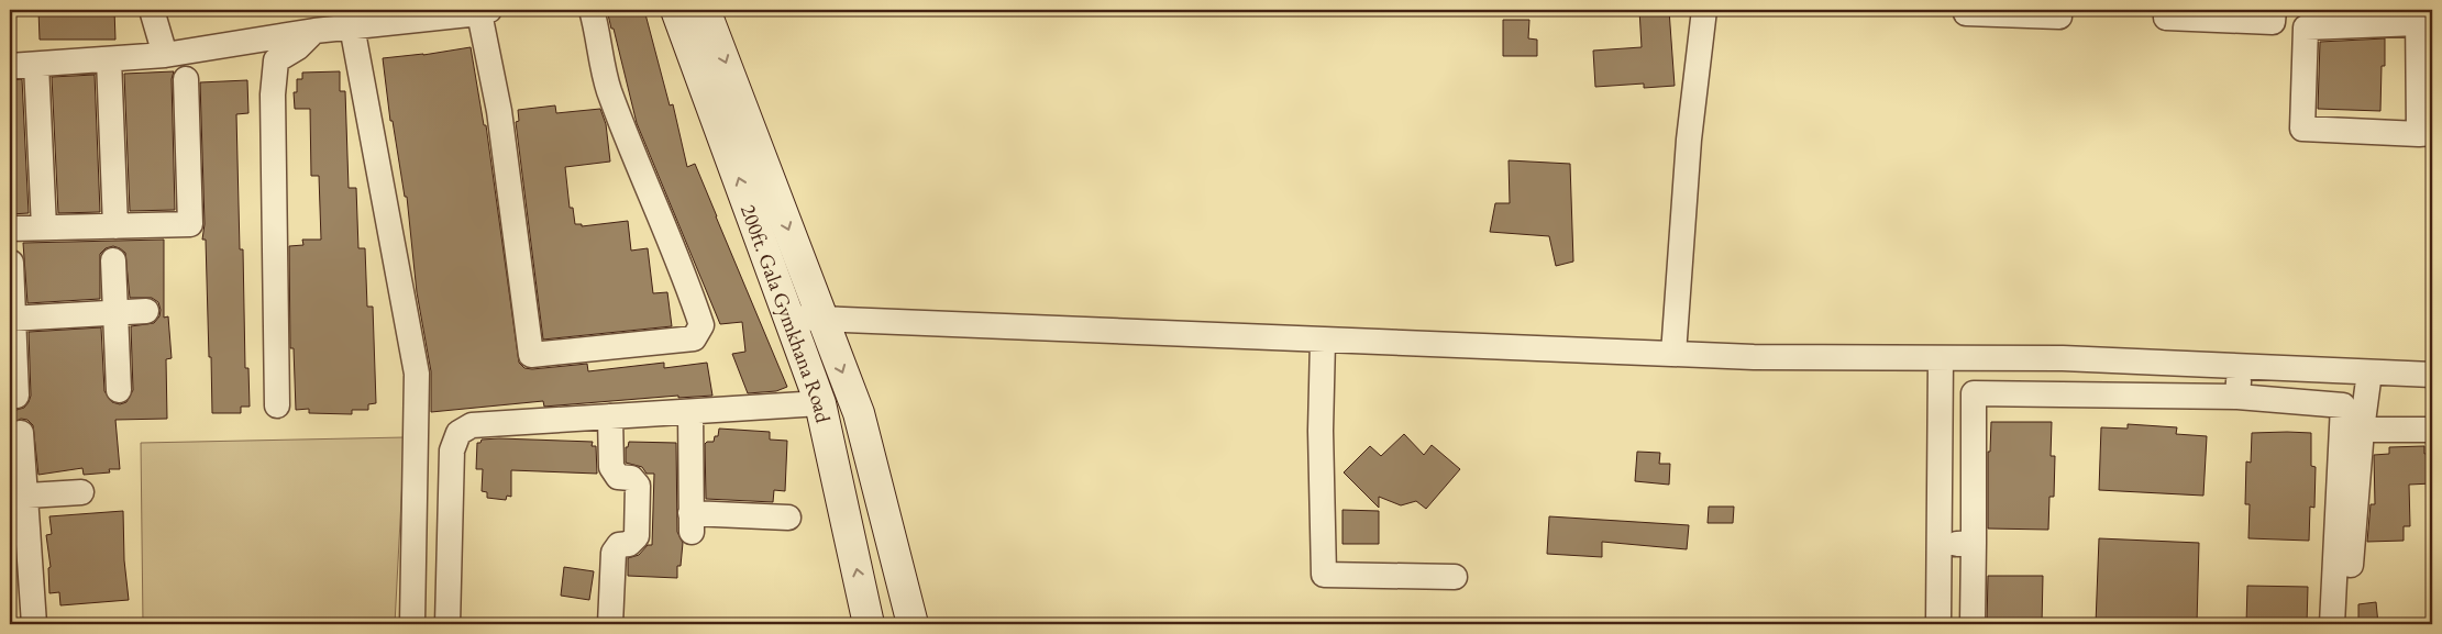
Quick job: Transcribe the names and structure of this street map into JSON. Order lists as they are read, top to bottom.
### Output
{
  "streets": {
    "street": ["200ft. Gala Gymkhana Road"]
  }
}
